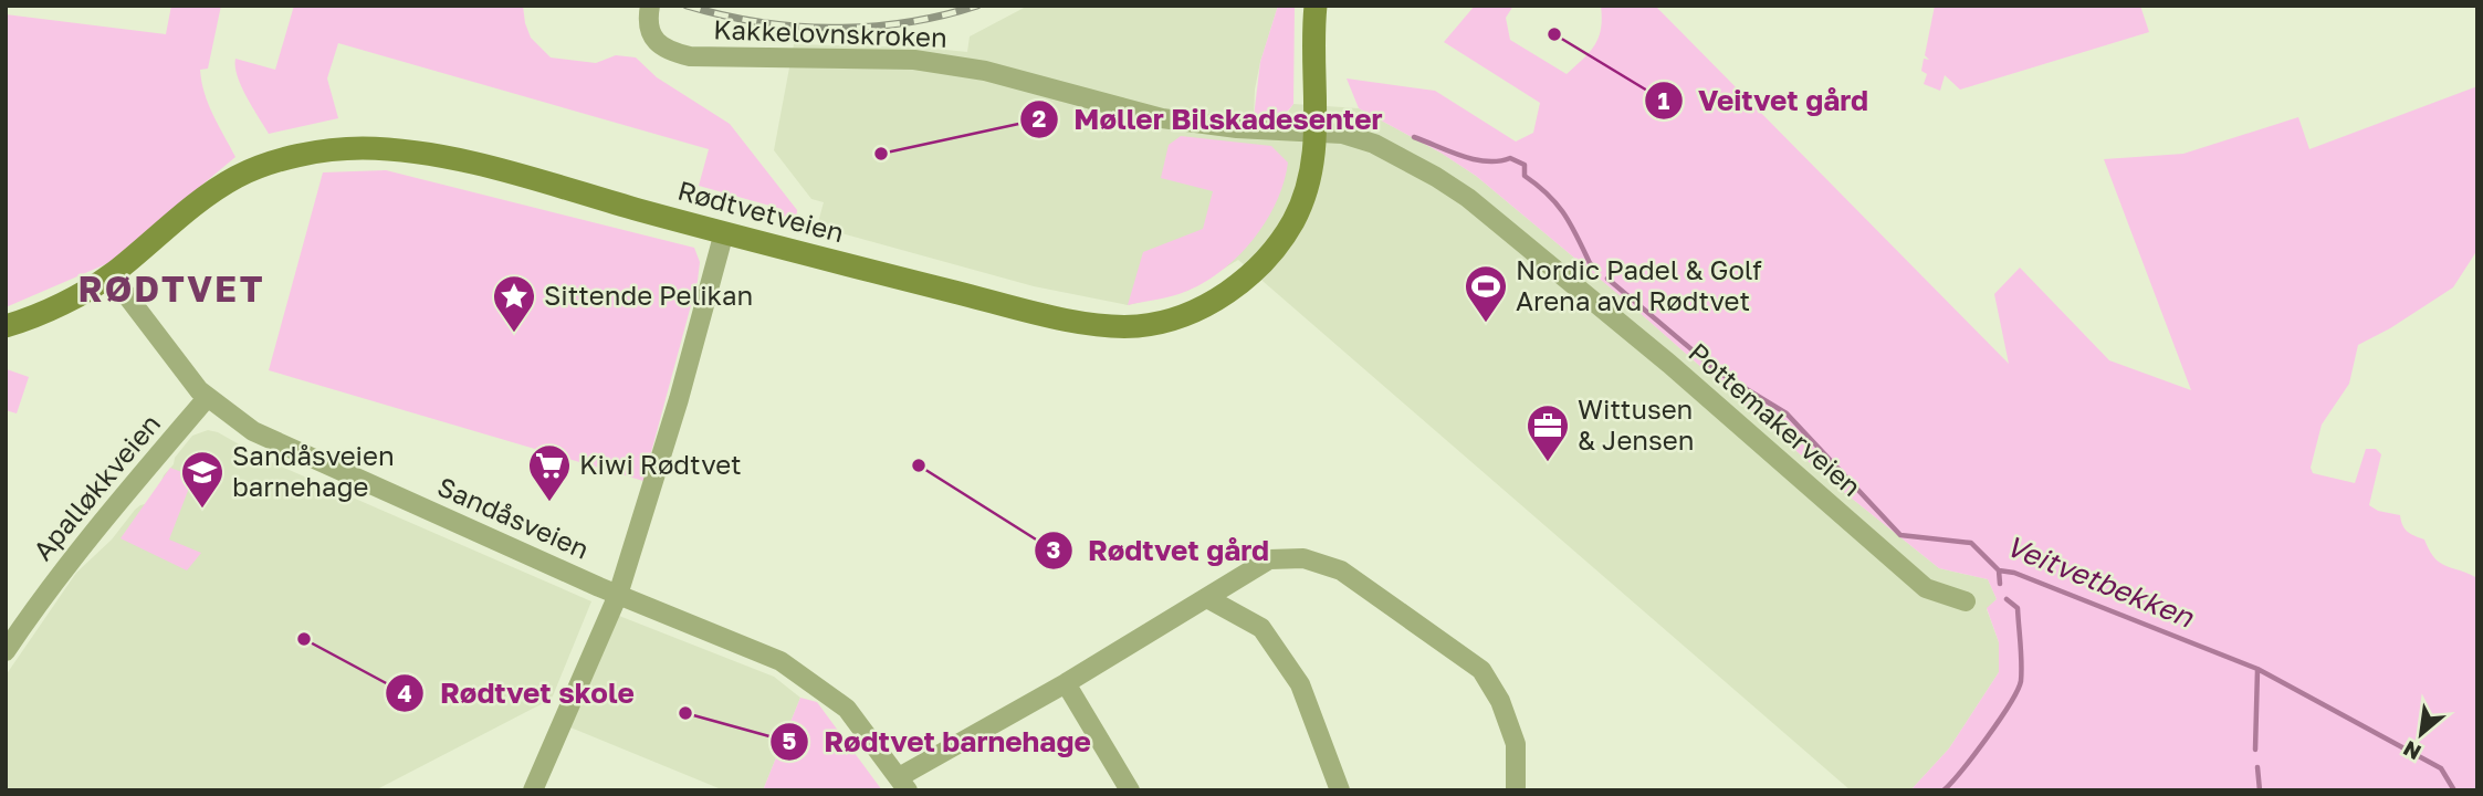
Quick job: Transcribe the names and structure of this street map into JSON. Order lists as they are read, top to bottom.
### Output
{
  "streets": {
    "street": [
      "Kakkelovnskroken",
      "Rødtvetveien",
      "Pottemakerveien",
      "Apalløkkveien",
      "Sandåsveien"
    ]
  },
  "crossings": [
    ["Kakkelovnskroken", "Rødtvetveien"],
    ["Kakkelovnskroken", "Pottemakerveien"],
    ["Rødtvetveien", "Pottemakerveien"],
    ["Rødtvetveien", "Sandåsveien"],
    ["Apalløkkveien", "Sandåsveien"]
  ],
  "districts": ["RØDTVET"],
  "water": ["Veitvetbekken"],
  "places": {
    "other": [
      "Veitvet gård",
      "Møller Bilskadesenter",
      "Rødtvet gård",
      "Rødtvet skole",
      "Rødtvet barnehage"
    ],
    "sports": ["Nordic Padel & Golf Arena avd Rødtvet"],
    "place": ["Sittende Pelikan"],
    "office": ["Wittusen & Jensen"],
    "supermarket": ["Kiwi Rødtvet"],
    "school or university": ["Sandåsveien barnehage"]
  },
  "north": "bottom left"
}
